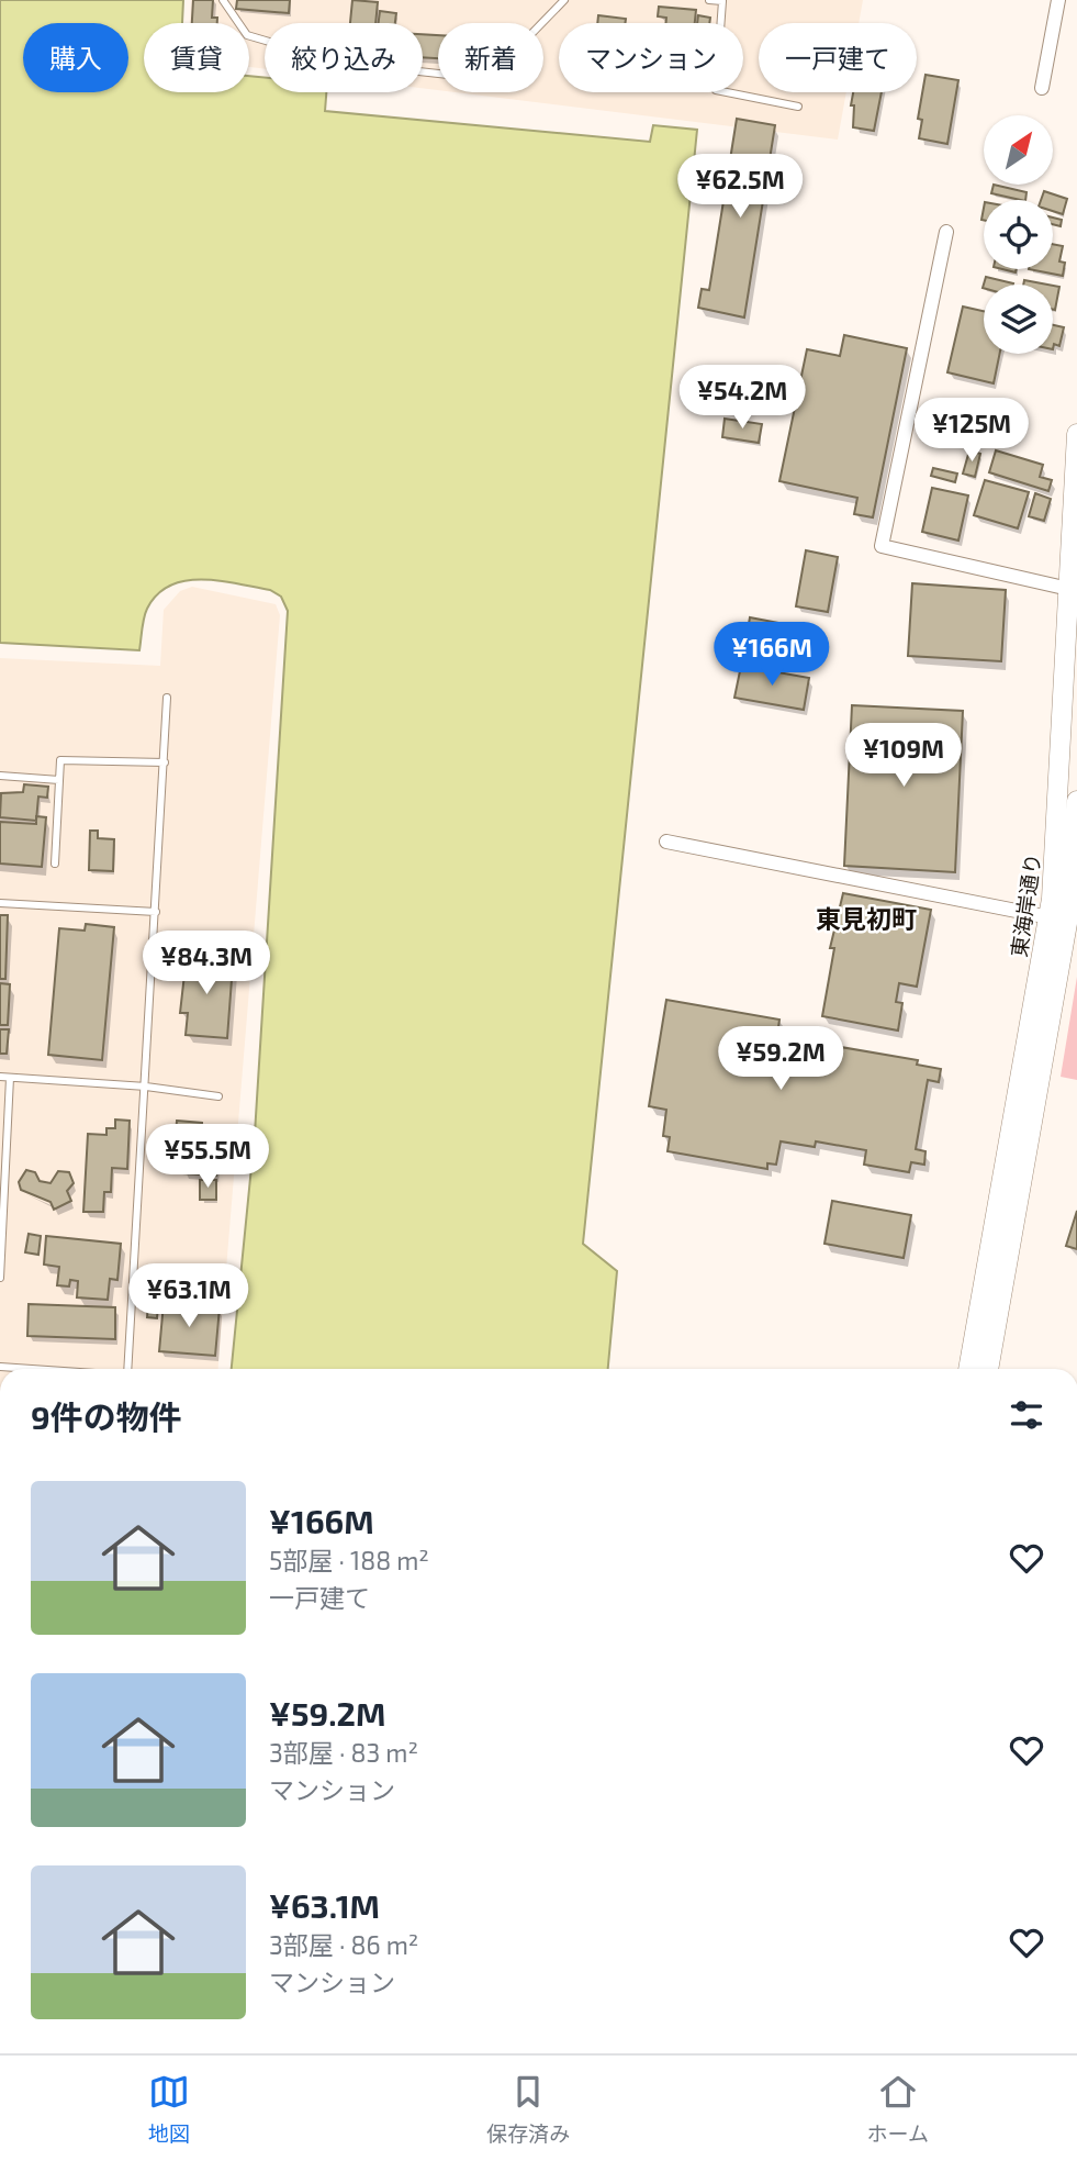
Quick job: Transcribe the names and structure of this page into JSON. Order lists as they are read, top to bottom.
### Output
{
  "streets": {
    "street": ["東海岸通り"]
  },
  "districts": ["東見初町"],
  "north": "top right",
  "page": {
    "chip": [
      "購入",
      "賃貸",
      "絞り込み",
      "新着",
      "マンション",
      "一戸建て"
    ],
    "price": [
      "¥62.5M",
      "¥54.2M",
      "¥125M",
      "¥166M",
      "¥109M",
      "¥84.3M",
      "¥59.2M",
      "¥55.5M",
      "¥63.1M"
    ],
    "heading": "9件の物件",
    "list": [
      {
        "name": "¥166M",
        "note": "5部屋 · 188 m² · 一戸建て"
      },
      {
        "name": "¥59.2M",
        "note": "3部屋 · 83 m² · マンション"
      },
      {
        "name": "¥63.1M",
        "note": "3部屋 · 86 m² · マンション"
      }
    ],
    "tabs": ["地図", "保存済み", "ホーム"]
  }
}
